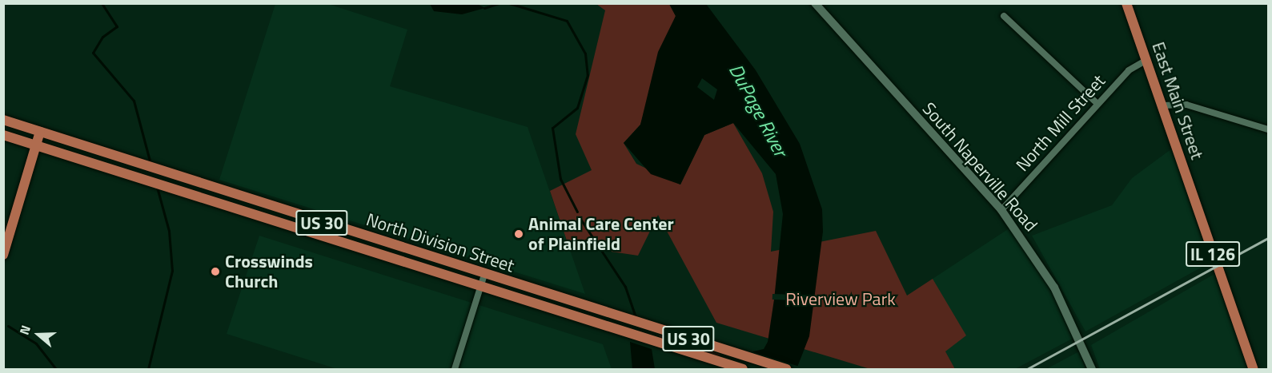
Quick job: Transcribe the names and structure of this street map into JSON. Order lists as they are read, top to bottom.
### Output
{
  "streets": {
    "main road": [
      "East Main Street",
      "South Naperville Road",
      "US 30",
      "North Division Street",
      "IL 126"
    ],
    "street": ["North Mill Street"]
  },
  "crossings": [
    ["East Main Street", "North Mill Street"],
    ["North Mill Street", "South Naperville Road"]
  ],
  "water": ["DuPage River"],
  "parks": ["Riverview Park"],
  "places": ["Animal Care Center of Plainfield", "Crosswinds Church"],
  "north": "left"
}
